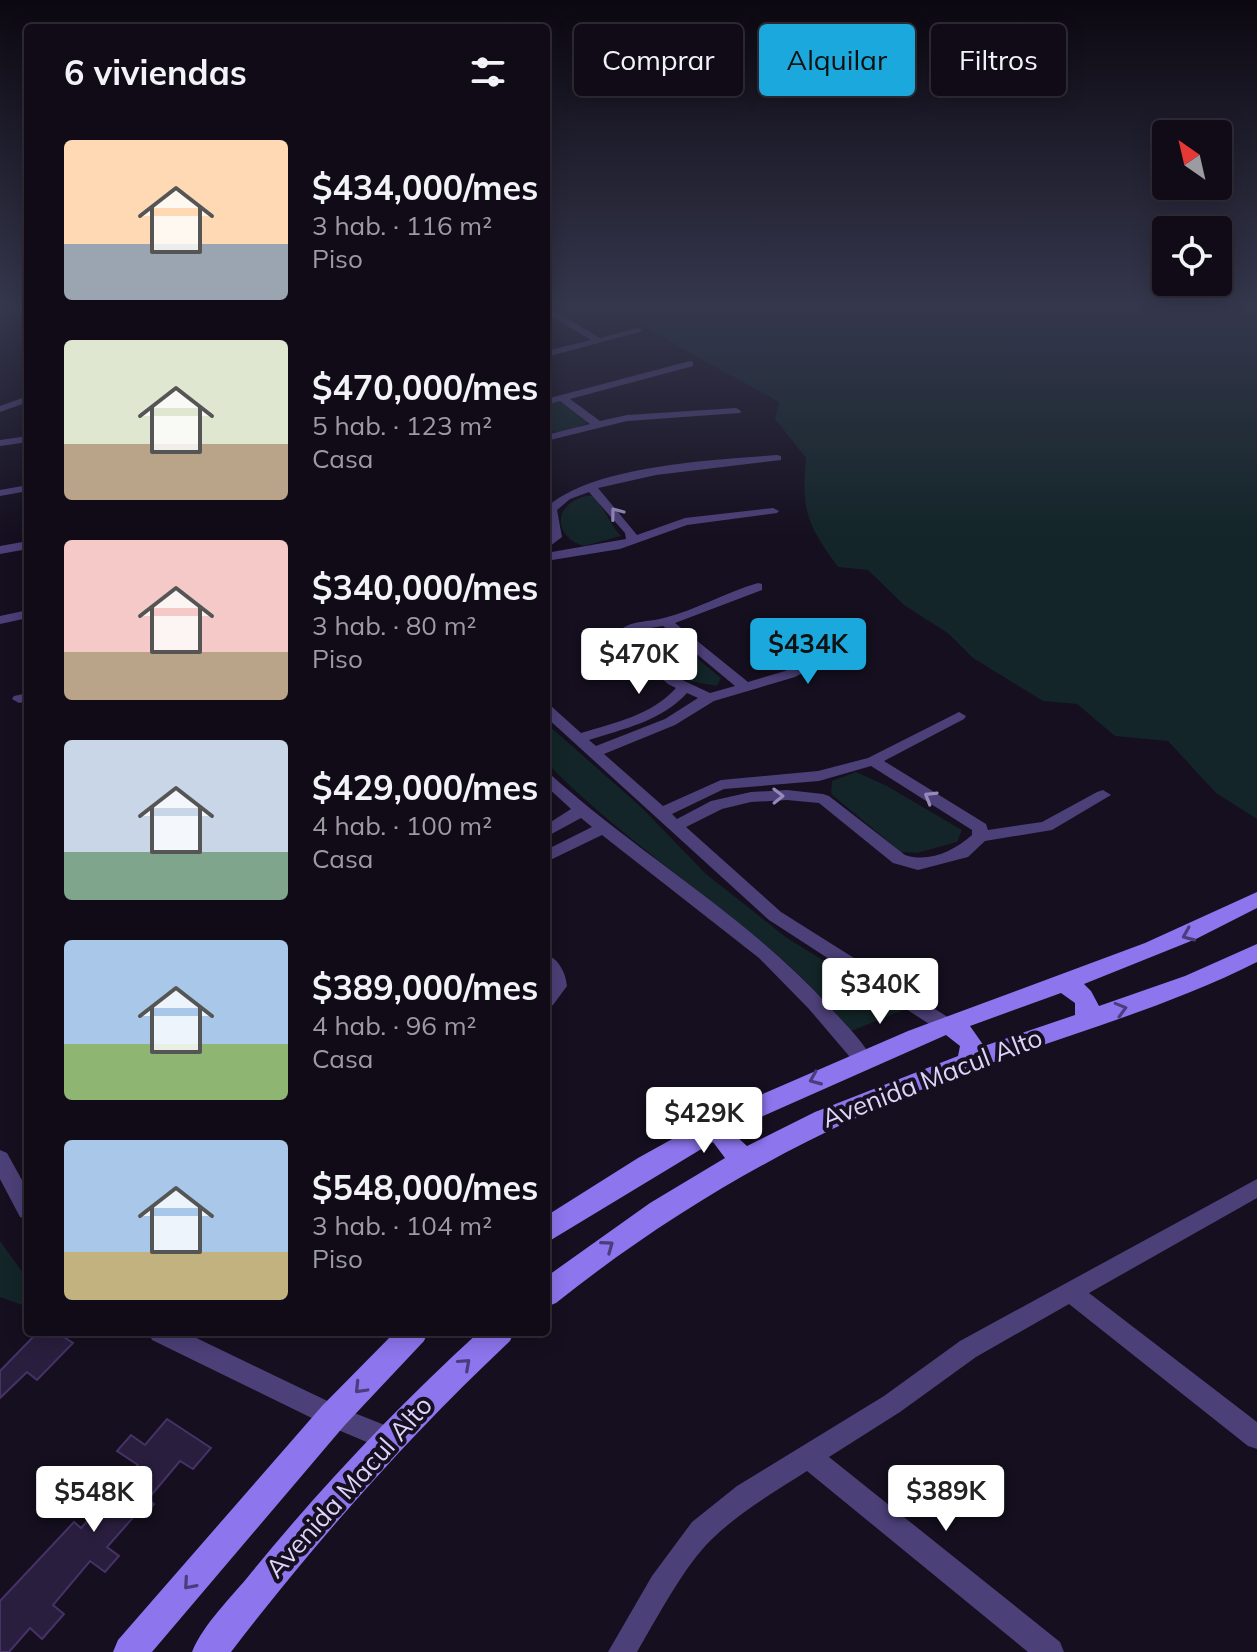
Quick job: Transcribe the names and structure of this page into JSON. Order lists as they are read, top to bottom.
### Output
{
  "streets": {
    "street": ["Avenida Macul Alto"]
  },
  "north": "top left",
  "page": {
    "chip": ["Comprar", "Alquilar", "Filtros"],
    "heading": "6 viviendas",
    "list": [
      {
        "name": "$434,000/mes",
        "note": "3 hab. · 116 m² · Piso"
      },
      {
        "name": "$470,000/mes",
        "note": "5 hab. · 123 m² · Casa"
      },
      {
        "name": "$340,000/mes",
        "note": "3 hab. · 80 m² · Piso"
      },
      {
        "name": "$429,000/mes",
        "note": "4 hab. · 100 m² · Casa"
      },
      {
        "name": "$389,000/mes",
        "note": "4 hab. · 96 m² · Casa"
      },
      {
        "name": "$548,000/mes",
        "note": "3 hab. · 104 m² · Piso"
      }
    ],
    "price": [
      "$434K",
      "$470K",
      "$340K",
      "$429K",
      "$389K",
      "$548K"
    ]
  }
}
